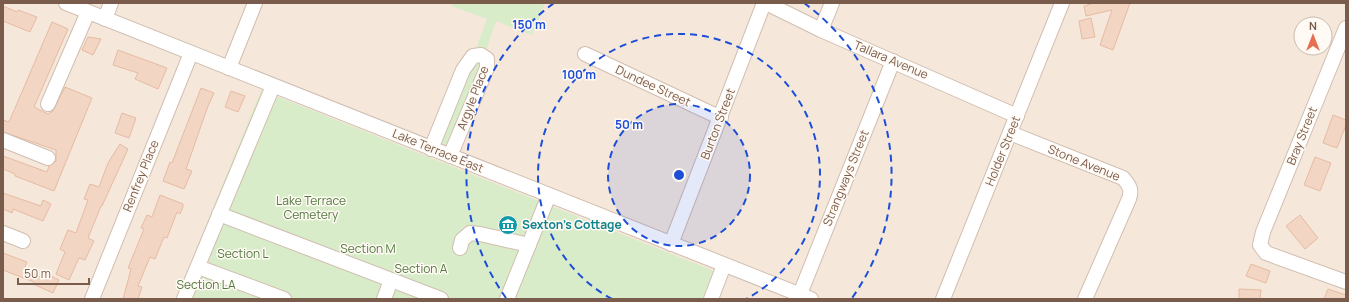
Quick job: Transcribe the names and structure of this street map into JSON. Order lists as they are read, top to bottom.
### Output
{
  "streets": {
    "street": [
      "Tallara Avenue",
      "Dundee Street",
      "Argyle Place",
      "Burton Street",
      "Bray Street",
      "Lake Terrace East",
      "Holder Street",
      "Stone Avenue",
      "Renfrey Place",
      "Strangways Street"
    ]
  },
  "crossings": [
    ["Tallara Avenue", "Burton Street"],
    ["Tallara Avenue", "Holder Street"],
    ["Tallara Avenue", "Strangways Street"],
    ["Dundee Street", "Burton Street"],
    ["Argyle Place", "Lake Terrace East"],
    ["Burton Street", "Lake Terrace East"],
    ["Lake Terrace East", "Renfrey Place"],
    ["Lake Terrace East", "Strangways Street"],
    ["Holder Street", "Stone Avenue"]
  ],
  "parks": [
    "Lake Terrace Cemetery",
    "Section M",
    "Section L",
    "Section A",
    "Section LA"
  ],
  "places": {
    "museum": ["Sexton's Cottage"]
  },
  "scale_bar": "50 m",
  "north": "top",
  "rings": ["150 m", "100 m", "50 m"]
}
